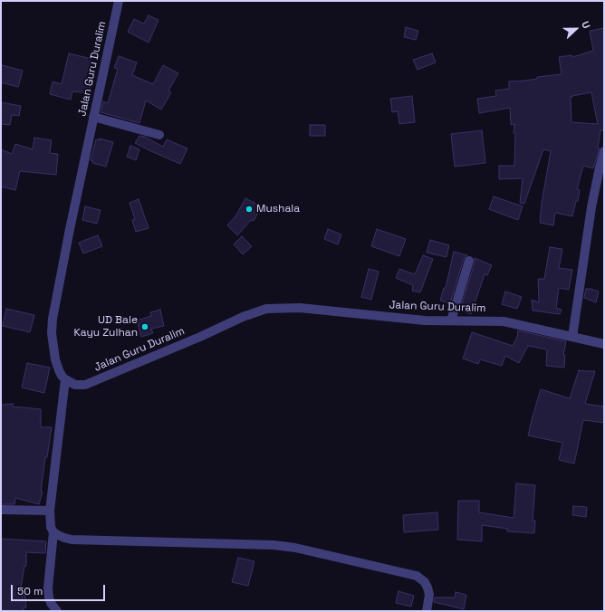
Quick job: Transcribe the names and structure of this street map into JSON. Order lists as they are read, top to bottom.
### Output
{
  "streets": {
    "street": ["Jalan Guru Duralim"]
  },
  "places": ["Mushala", "UD Bale Kayu Zulhan"],
  "scale_bar": "50 m",
  "north": "right"
}
